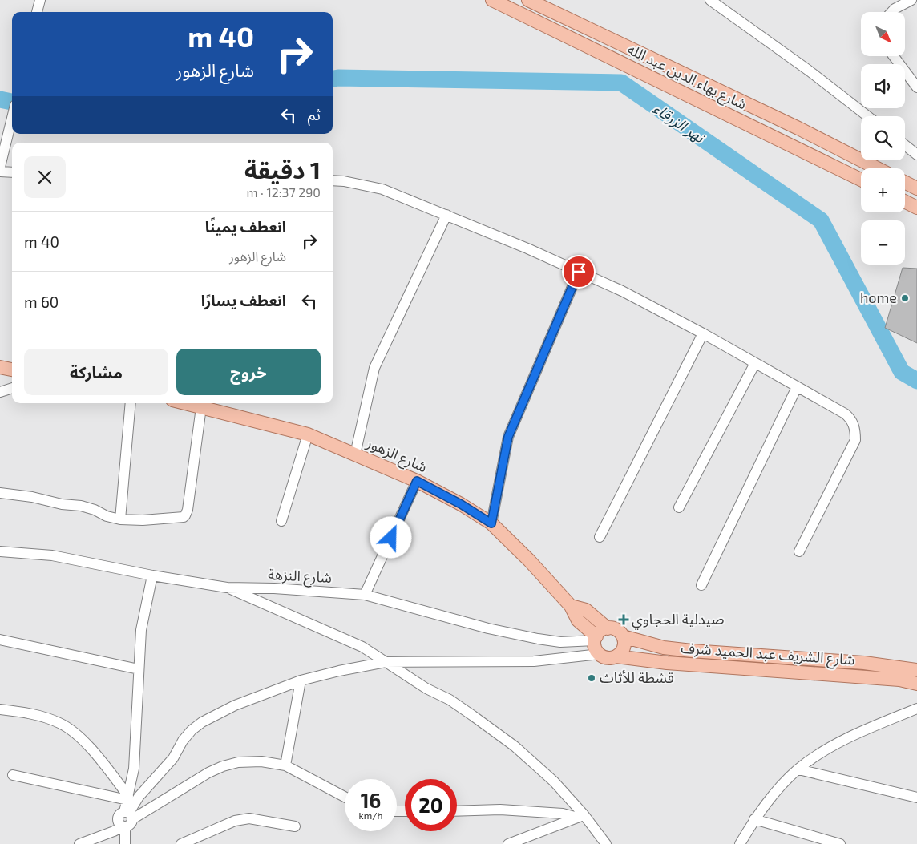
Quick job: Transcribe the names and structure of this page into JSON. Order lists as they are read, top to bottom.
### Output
{
  "streets": {
    "main road": ["شارع بهاء الدين عبد الله", "شارع الزهور", "شارع الشريف عبد الحميد شرف"],
    "street": ["شارع النزهة"]
  },
  "crossings": [
    ["شارع الزهور", "شارع النزهة"],
    ["شارع الزهور", "شارع الشريف عبد الحميد شرف"],
    ["شارع النزهة", "شارع الشريف عبد الحميد شرف"]
  ],
  "water": ["نهر الزرقاء"],
  "places": {
    "other": ["home", "قشطة للأثاث"],
    "health": ["صيدلية الحجاوي"]
  },
  "north": "bottom right",
  "page": {
    "map_buttons": ["+", "−"],
    "turn": ["40 m", "شارع الزهور"],
    "then": "ثم",
    "heading": ["1 دقيقة", "290 m · 12:37"],
    "list": [
      {
        "name": "انعطف يمينًا",
        "note": "شارع الزهور",
        "value": "40 m"
      },
      {
        "name": "انعطف يسارًا",
        "value": "60 m"
      }
    ],
    "buttons": ["خروج", "مشاركة"],
    "speed": "16 km/h",
    "limit": "20"
  }
}
